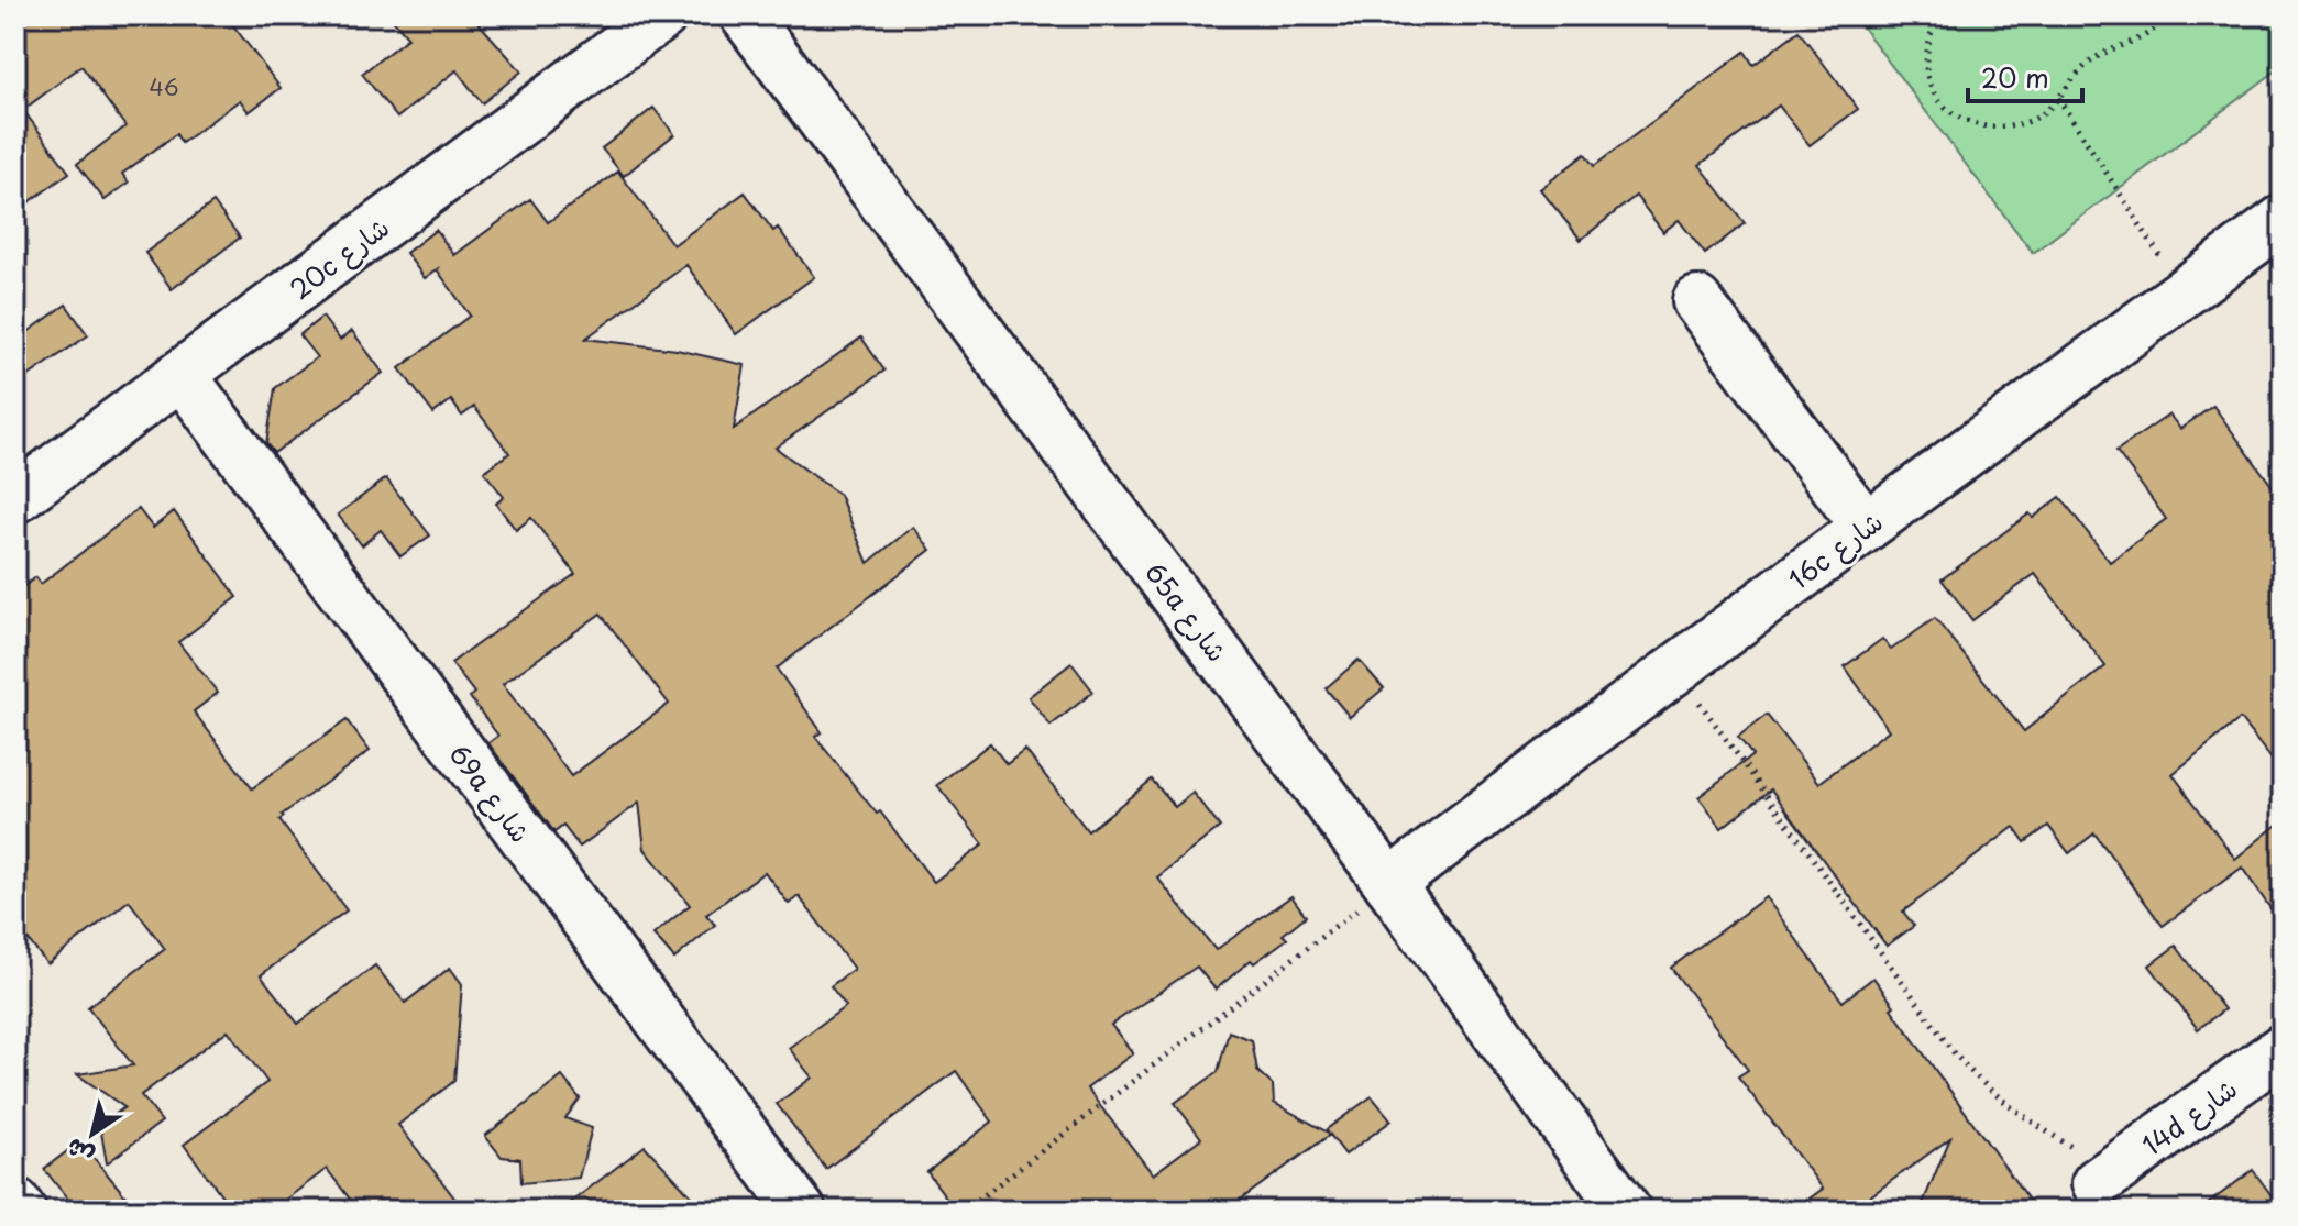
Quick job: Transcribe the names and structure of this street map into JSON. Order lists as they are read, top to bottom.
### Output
{
  "streets": {
    "street": [
      "20c شارع",
      "16c شارع",
      "65a شارع",
      "69a شارع",
      "14d شارع"
    ]
  },
  "crossings": [
    ["20c شارع", "69a شارع"],
    ["16c شارع", "65a شارع"]
  ],
  "house_numbers": ["46"],
  "scale_bar": "20 m",
  "north": "bottom left"
}
